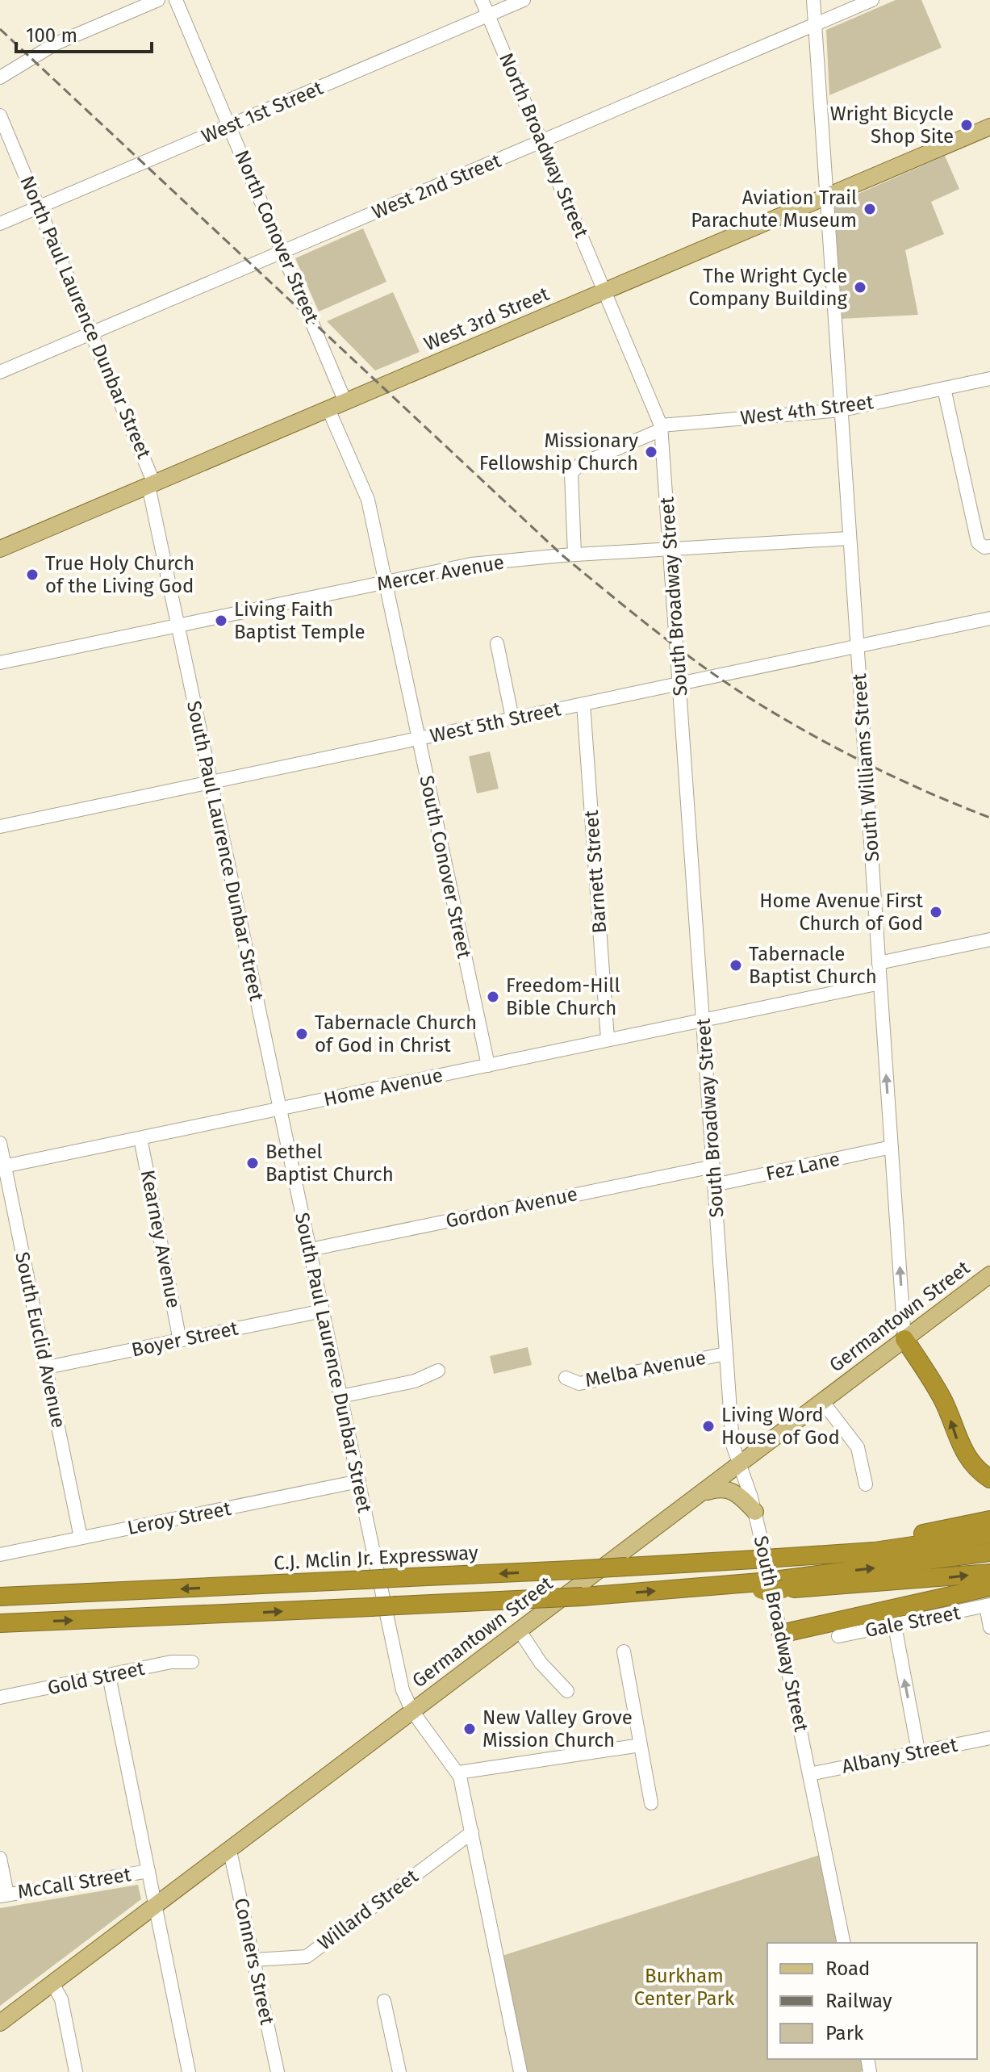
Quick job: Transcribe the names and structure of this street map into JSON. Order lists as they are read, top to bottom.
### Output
{
  "streets": {
    "highway": ["C.J. Mclin Jr. Expressway"],
    "main road": ["West 3rd Street", "Germantown Street"],
    "street": [
      "West 1st Street",
      "North Broadway Street",
      "West 2nd Street",
      "North Conover Street",
      "North Paul Laurence Dunbar Street",
      "West 4th Street",
      "Mercer Avenue",
      "South Broadway Street",
      "West 5th Street",
      "South Williams Street",
      "South Paul Laurence Dunbar Street",
      "South Conover Street",
      "Barnett Street",
      "Home Avenue",
      "Fez Lane",
      "Gordon Avenue",
      "Kearney Avenue",
      "Boyer Street",
      "South Euclid Avenue",
      "Melba Avenue",
      "Leroy Street",
      "Gale Street",
      "Gold Street",
      "Albany Street",
      "McCall Street",
      "Willard Street",
      "Conners Street"
    ]
  },
  "crossings": [
    ["West 1st Street", "North Broadway Street"],
    ["West 1st Street", "North Conover Street"],
    ["West 1st Street", "North Paul Laurence Dunbar Street"],
    ["North Broadway Street", "West 2nd Street"],
    ["North Broadway Street", "West 3rd Street"],
    ["North Broadway Street", "South Broadway Street"],
    ["West 2nd Street", "North Conover Street"],
    ["West 2nd Street", "North Paul Laurence Dunbar Street"],
    ["West 2nd Street", "South Williams Street"],
    ["North Conover Street", "West 3rd Street"],
    ["North Paul Laurence Dunbar Street", "West 3rd Street"],
    ["North Paul Laurence Dunbar Street", "South Paul Laurence Dunbar Street"],
    ["West 3rd Street", "South Broadway Street"],
    ["West 3rd Street", "South Williams Street"],
    ["West 3rd Street", "South Paul Laurence Dunbar Street"],
    ["West 3rd Street", "South Conover Street"],
    ["West 4th Street", "Mercer Avenue"],
    ["West 4th Street", "South Broadway Street"],
    ["West 4th Street", "South Williams Street"],
    ["Mercer Avenue", "South Broadway Street"],
    ["Mercer Avenue", "South Williams Street"],
    ["Mercer Avenue", "South Paul Laurence Dunbar Street"],
    ["Mercer Avenue", "South Conover Street"],
    ["South Broadway Street", "West 5th Street"],
    ["South Broadway Street", "Home Avenue"],
    ["South Broadway Street", "Fez Lane"],
    ["South Broadway Street", "Gordon Avenue"],
    ["South Broadway Street", "Germantown Street"],
    ["South Broadway Street", "Melba Avenue"],
    ["South Broadway Street", "Albany Street"],
    ["West 5th Street", "South Williams Street"],
    ["West 5th Street", "South Paul Laurence Dunbar Street"],
    ["West 5th Street", "South Conover Street"],
    ["West 5th Street", "Barnett Street"],
    ["South Williams Street", "Home Avenue"],
    ["South Williams Street", "Fez Lane"],
    ["South Williams Street", "Germantown Street"],
    ["South Paul Laurence Dunbar Street", "Home Avenue"],
    ["South Paul Laurence Dunbar Street", "Gordon Avenue"],
    ["South Paul Laurence Dunbar Street", "Germantown Street"],
    ["South Paul Laurence Dunbar Street", "Boyer Street"],
    ["South Paul Laurence Dunbar Street", "Leroy Street"],
    ["South Paul Laurence Dunbar Street", "Willard Street"],
    ["South Conover Street", "Home Avenue"],
    ["Barnett Street", "Home Avenue"],
    ["Home Avenue", "Kearney Avenue"],
    ["Home Avenue", "South Euclid Avenue"],
    ["Kearney Avenue", "Boyer Street"],
    ["Germantown Street", "Conners Street"],
    ["Boyer Street", "South Euclid Avenue"],
    ["South Euclid Avenue", "Leroy Street"],
    ["Willard Street", "Conners Street"]
  ],
  "parks": ["Burkham Center Park"],
  "places": [
    "Wright Bicycle Shop Site",
    "Aviation Trail Parachute Museum",
    "The Wright Cycle Company Building",
    "Missionary Fellowship Church",
    "True Holy Church of the Living God",
    "Living Faith Baptist Temple",
    "Home Avenue First Church of God",
    "Tabernacle Baptist Church",
    "Freedom-Hill Bible Church",
    "Tabernacle Church of God in Christ",
    "Bethel Baptist Church",
    "Living Word House of God",
    "New Valley Grove Mission Church"
  ],
  "legend": ["Road", "Railway", "Park"],
  "scale_bar": "100 m"
}
